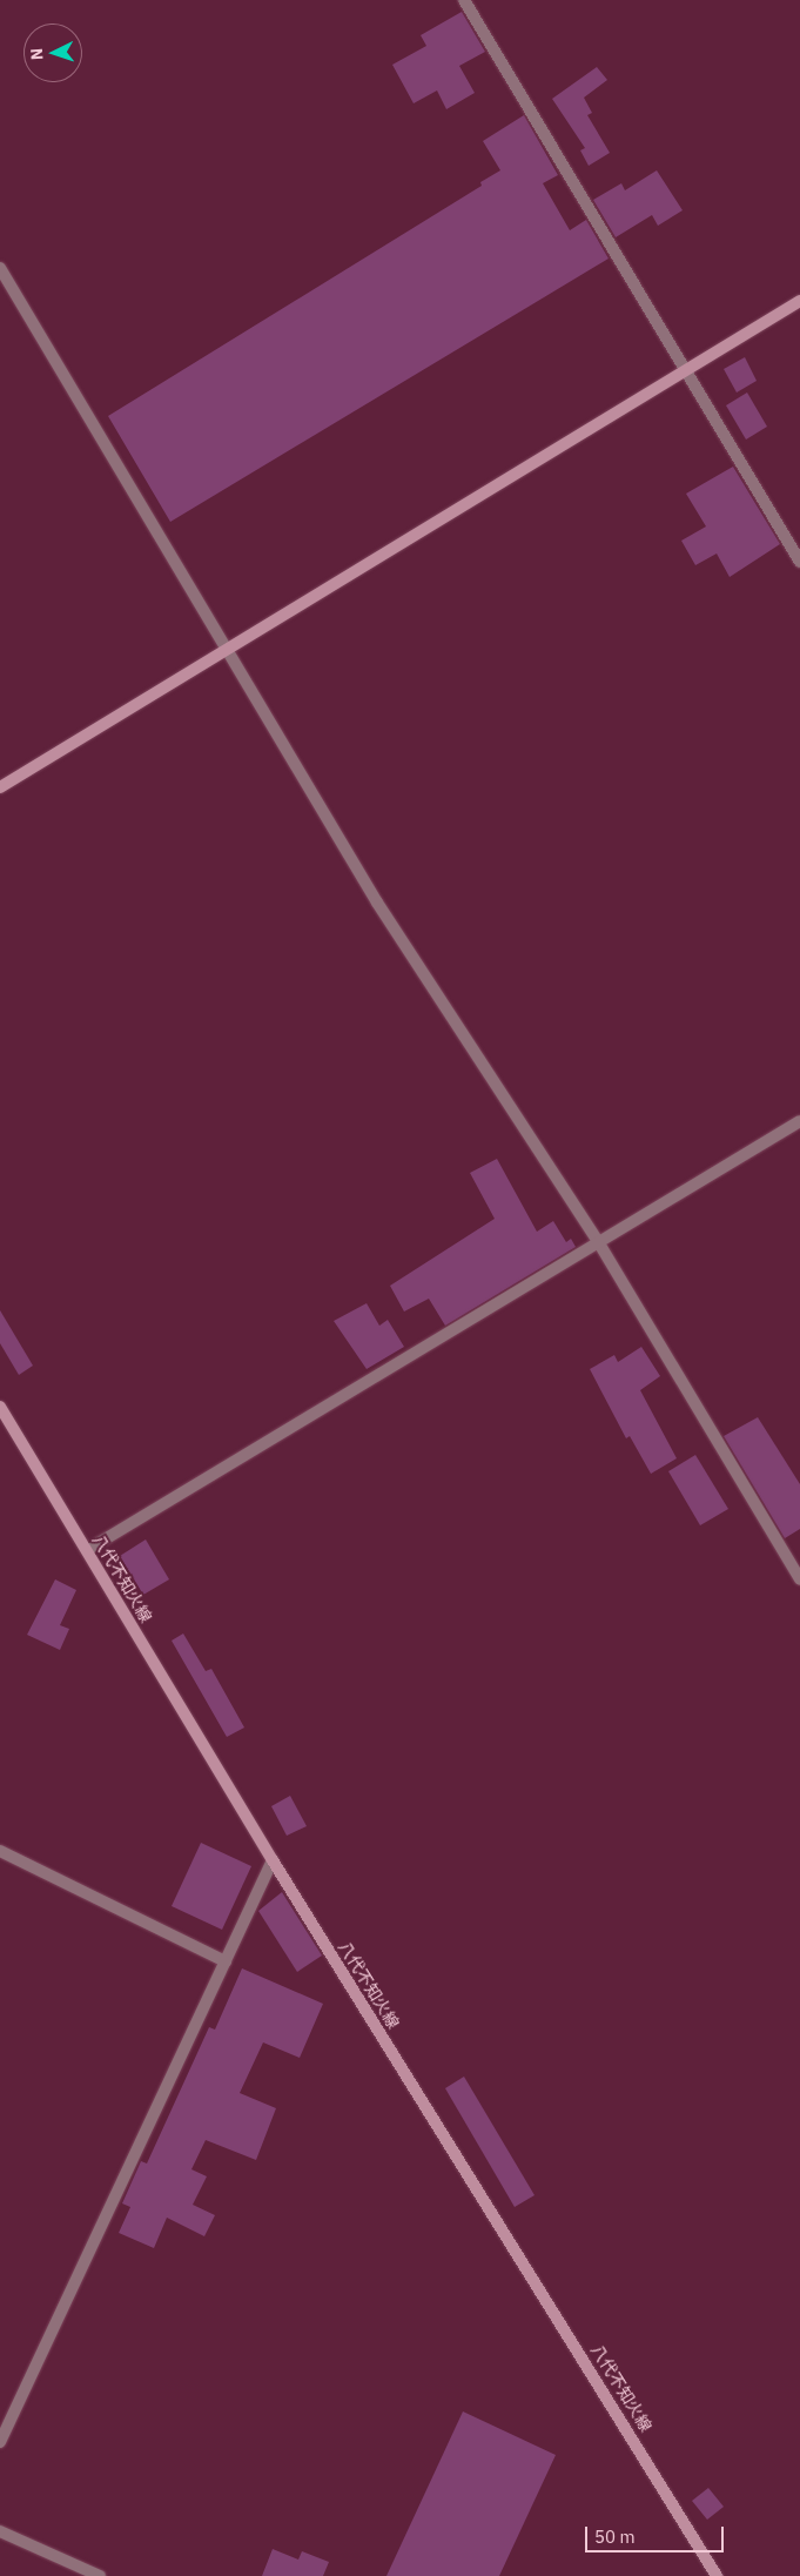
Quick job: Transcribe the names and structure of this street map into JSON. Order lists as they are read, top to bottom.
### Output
{
  "streets": {
    "main road": ["八代不知火線"]
  },
  "scale_bar": "50 m",
  "north": "left"
}
